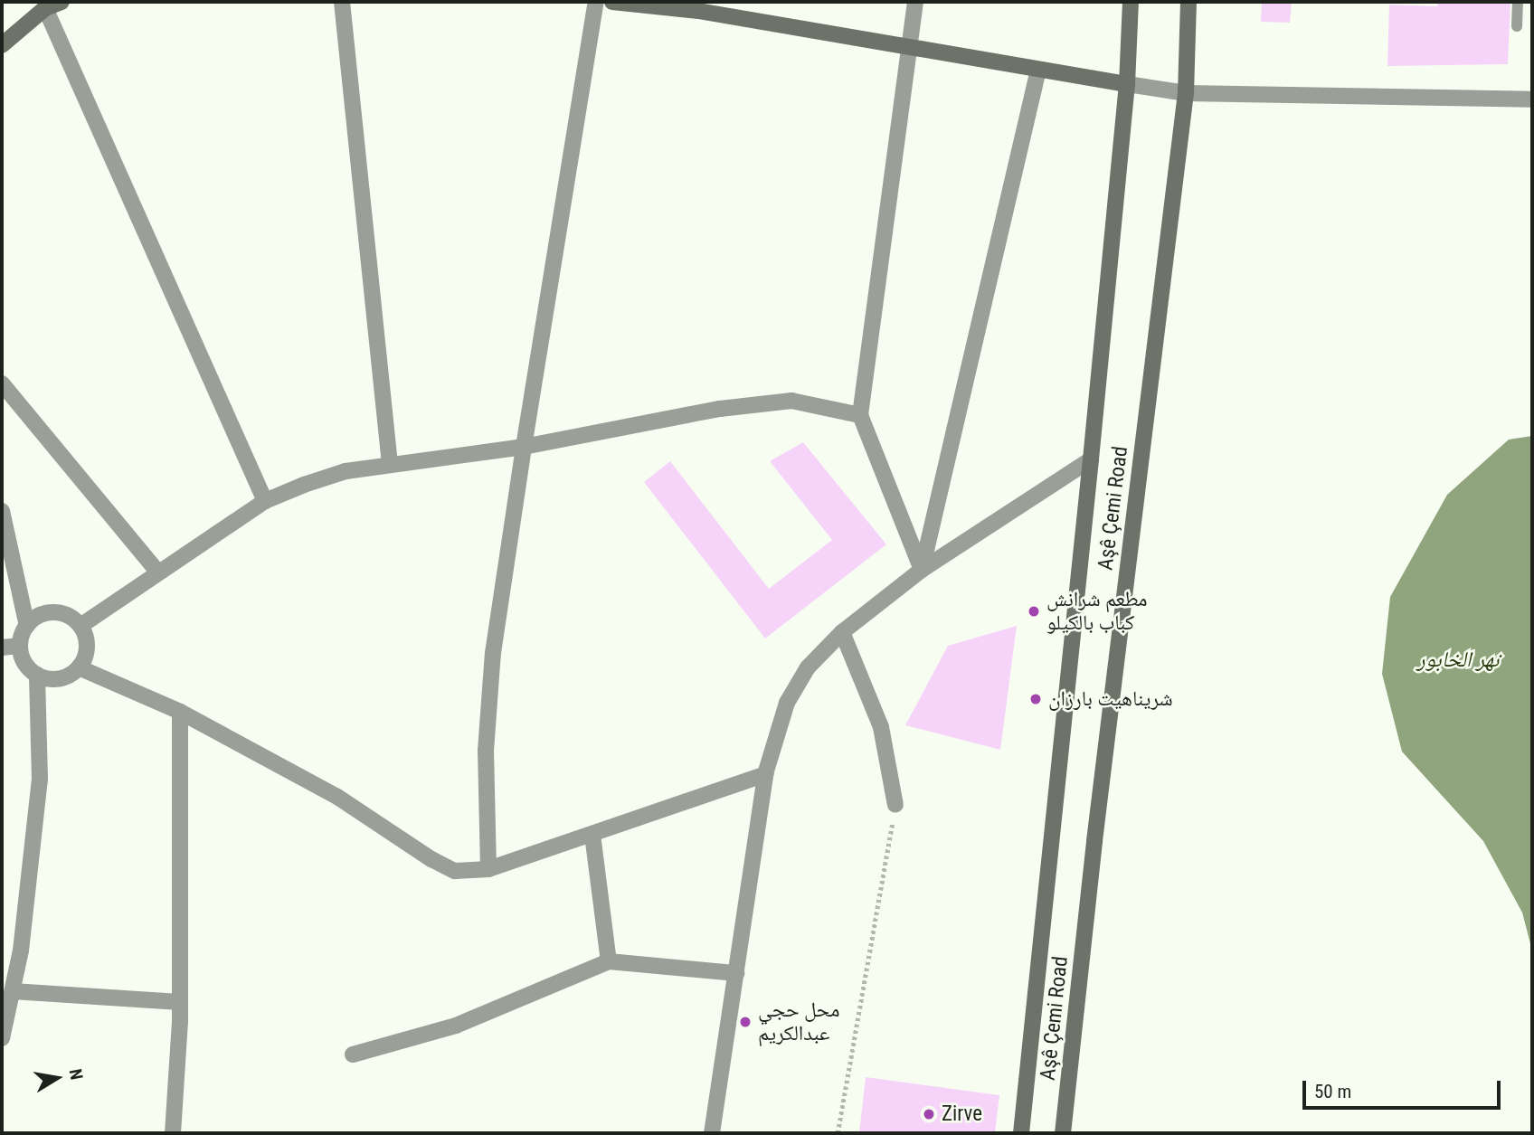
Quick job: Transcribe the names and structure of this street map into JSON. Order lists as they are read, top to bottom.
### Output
{
  "streets": {
    "main road": ["Aşê Çemi Road"]
  },
  "water": ["نهر الخابور"],
  "places": [
    "مطعم شرانش كباب بالكيلو",
    "شريناهيت بارزان",
    "محل حجي عبدالكريم",
    "Zirve"
  ],
  "scale_bar": "50 m",
  "north": "right"
}
